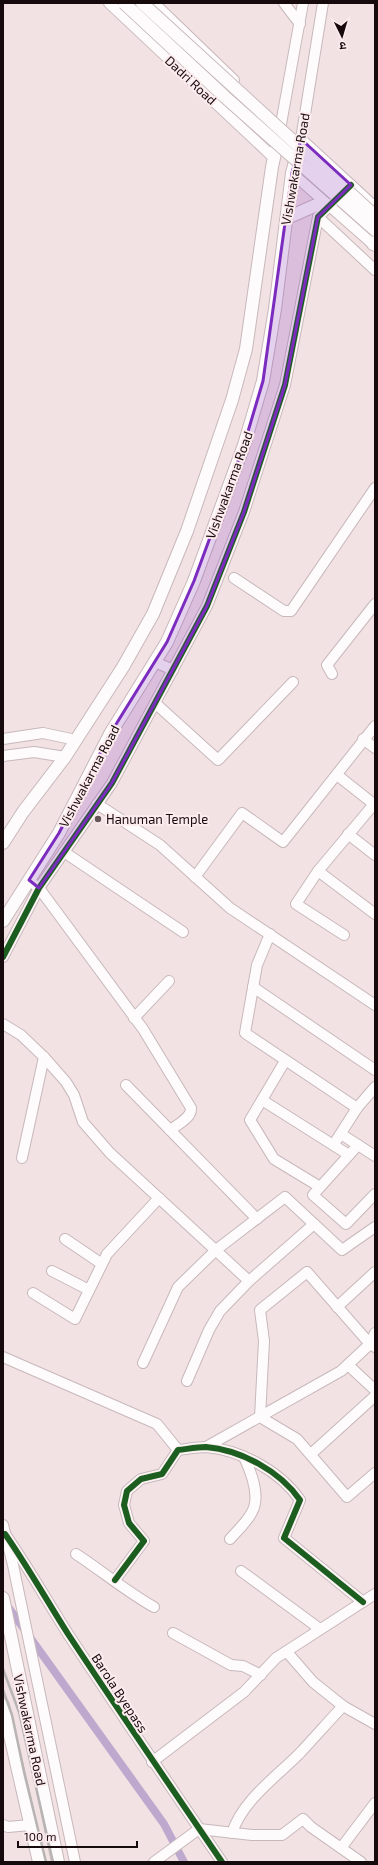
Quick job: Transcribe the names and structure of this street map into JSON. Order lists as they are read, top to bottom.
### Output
{
  "streets": {
    "main road": ["Vishwakarma Road"],
    "street": ["Dadri Road", "Barola Byepass"]
  },
  "crossings": [
    ["Dadri Road", "Vishwakarma Road"]
  ],
  "places": ["Hanuman Temple"],
  "scale_bar": "100 m",
  "north": "bottom"
}
